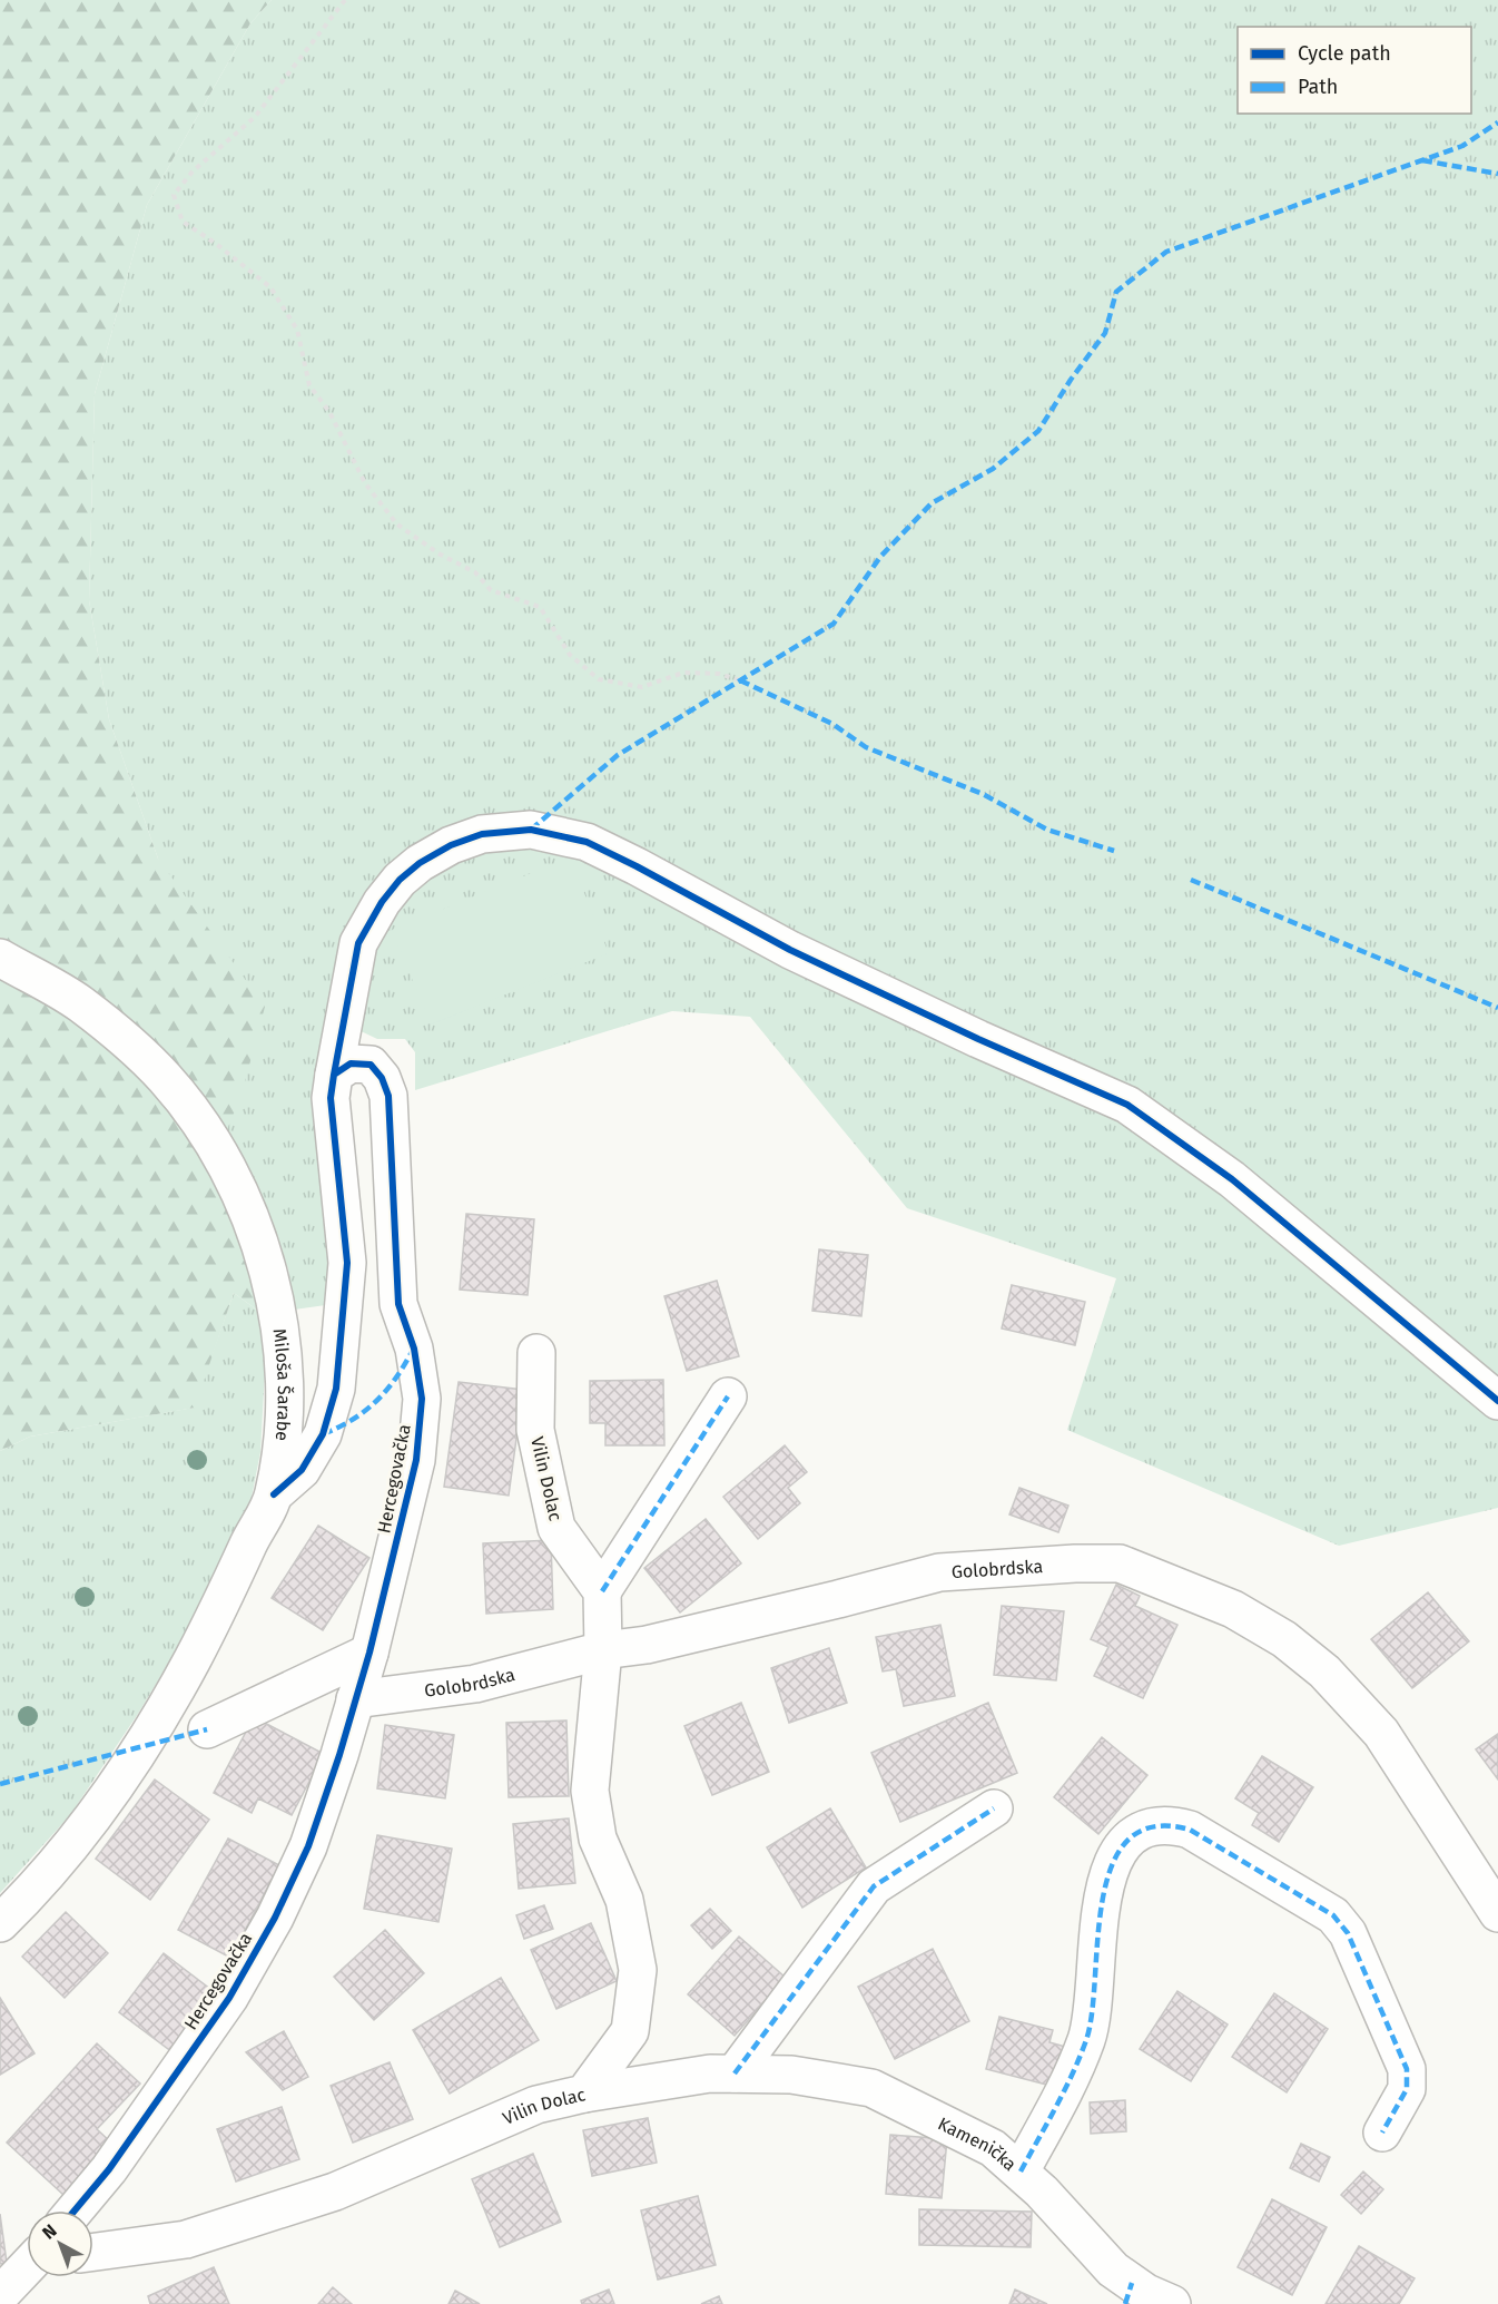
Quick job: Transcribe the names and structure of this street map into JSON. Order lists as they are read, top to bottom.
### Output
{
  "streets": {
    "street": [
      "Miloša Šarabe",
      "Hercegovačka",
      "Vilin Dolac",
      "Golobrdska",
      "Kamenička"
    ]
  },
  "crossings": [
    ["Hercegovačka", "Golobrdska"],
    ["Vilin Dolac", "Golobrdska"],
    ["Vilin Dolac", "Kamenička"]
  ],
  "legend": ["Cycle path", "Path"],
  "north": "top left"
}
